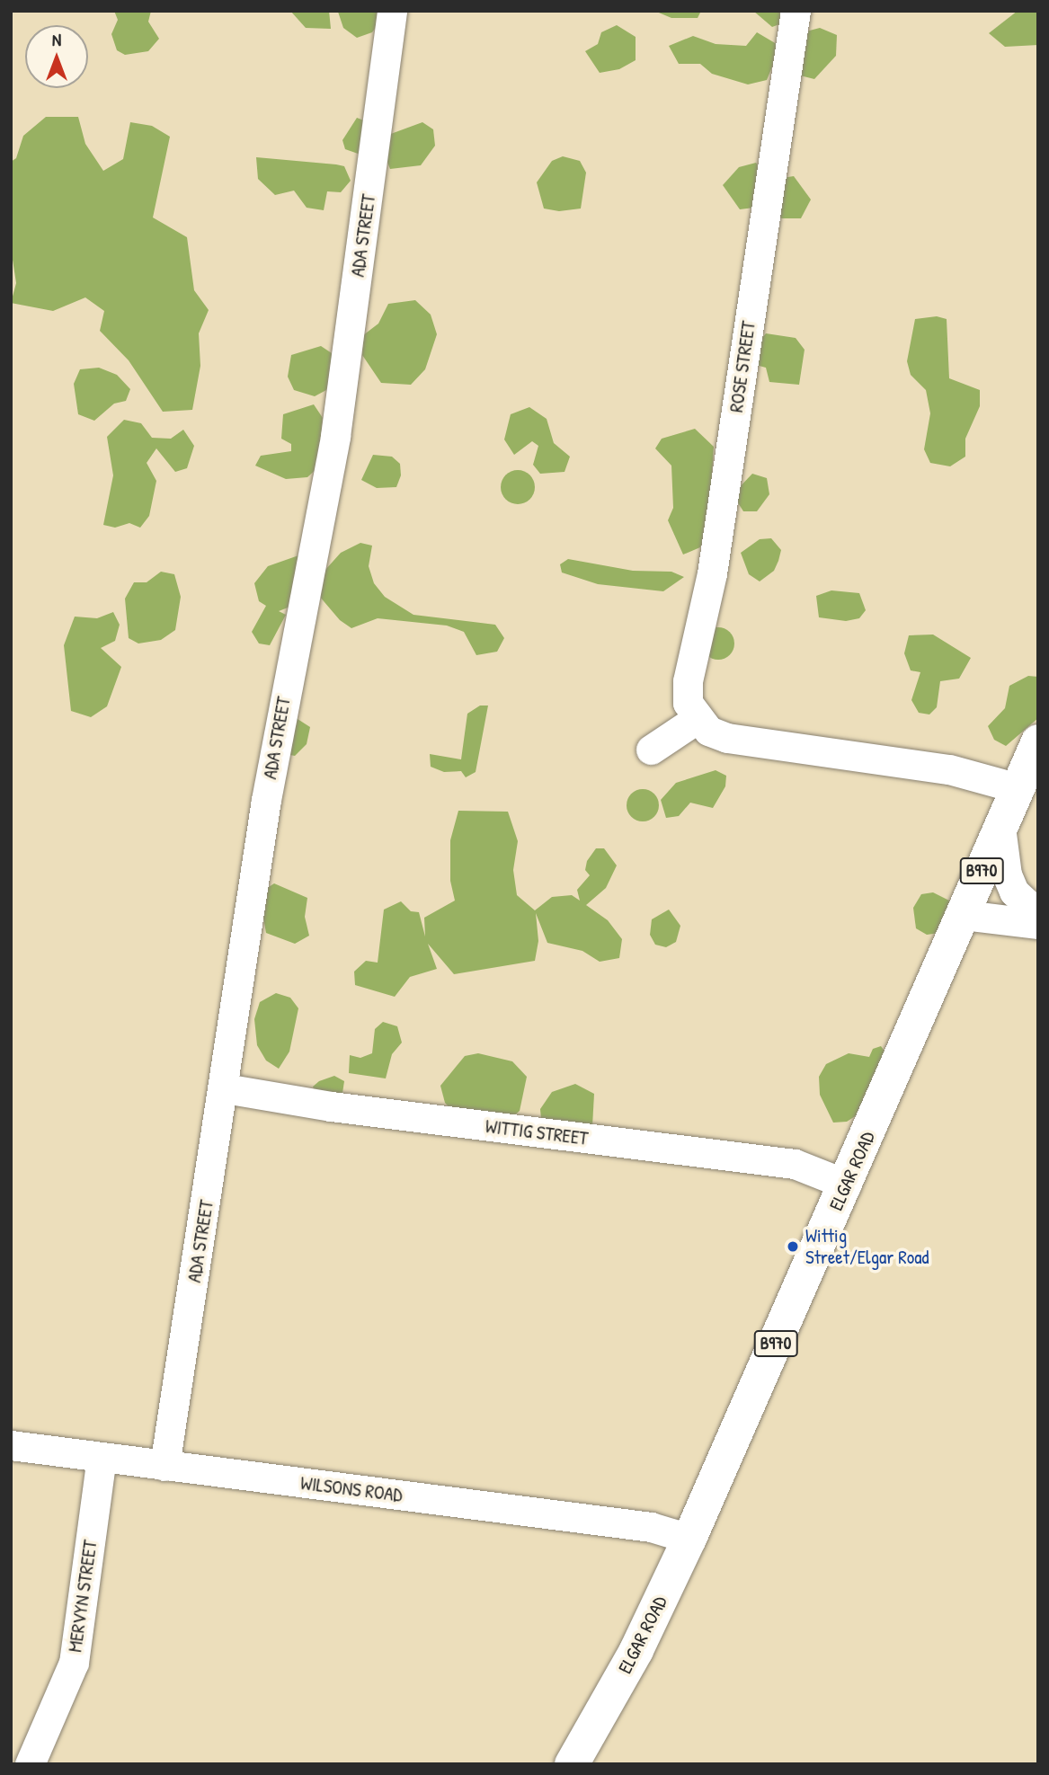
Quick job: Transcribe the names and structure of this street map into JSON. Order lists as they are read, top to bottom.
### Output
{
  "streets": {
    "main road": ["B970", "ELGAR ROAD"],
    "street": [
      "ADA STREET",
      "ROSE STREET",
      "WITTIG STREET",
      "WILSONS ROAD",
      "MERVYN STREET"
    ]
  },
  "crossings": [
    ["ADA STREET", "WITTIG STREET"],
    ["ADA STREET", "WILSONS ROAD"],
    ["WITTIG STREET", "ELGAR ROAD"],
    ["ELGAR ROAD", "WILSONS ROAD"],
    ["WILSONS ROAD", "MERVYN STREET"]
  ],
  "places": ["Wittig Street/Elgar Road"],
  "north": "top"
}
